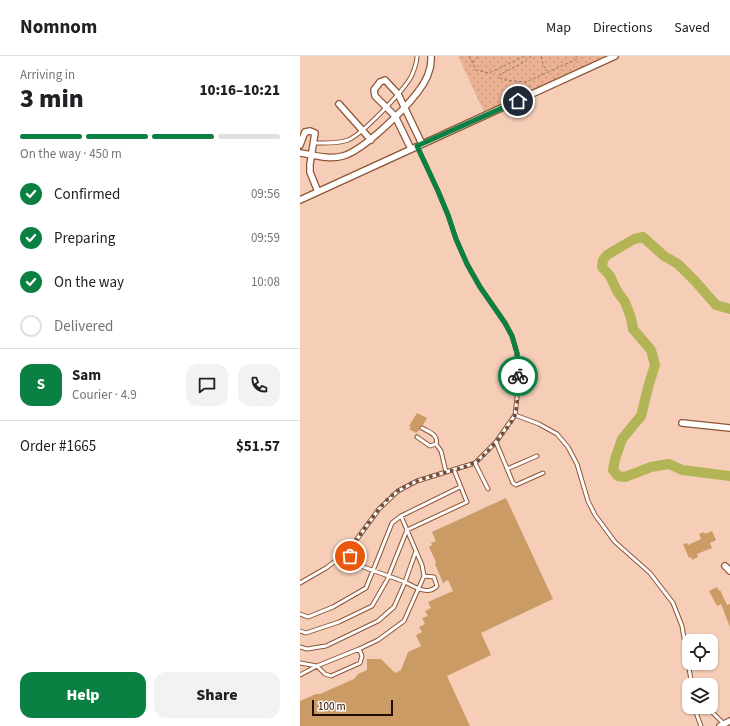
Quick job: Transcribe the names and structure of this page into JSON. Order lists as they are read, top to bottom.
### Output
{
  "scale_bar": "100 m",
  "page": {
    "header": "Nomnom",
    "nav": ["Map", "Directions", "Saved"],
    "heading": ["3 min", "Arriving in", "10:16–10:21"],
    "panel": [
      "Sam",
      "Courier · 4.9",
      "Order #1665",
      "$51.57"
    ],
    "bar": "On the way · 450 m",
    "list": [
      ["Confirmed", "09:56"],
      ["Preparing", "09:59"],
      ["On the way", "10:08"],
      "Delivered"
    ],
    "round": "S",
    "buttons": ["Help", "Share"],
    "scale": "100 m"
  }
}
